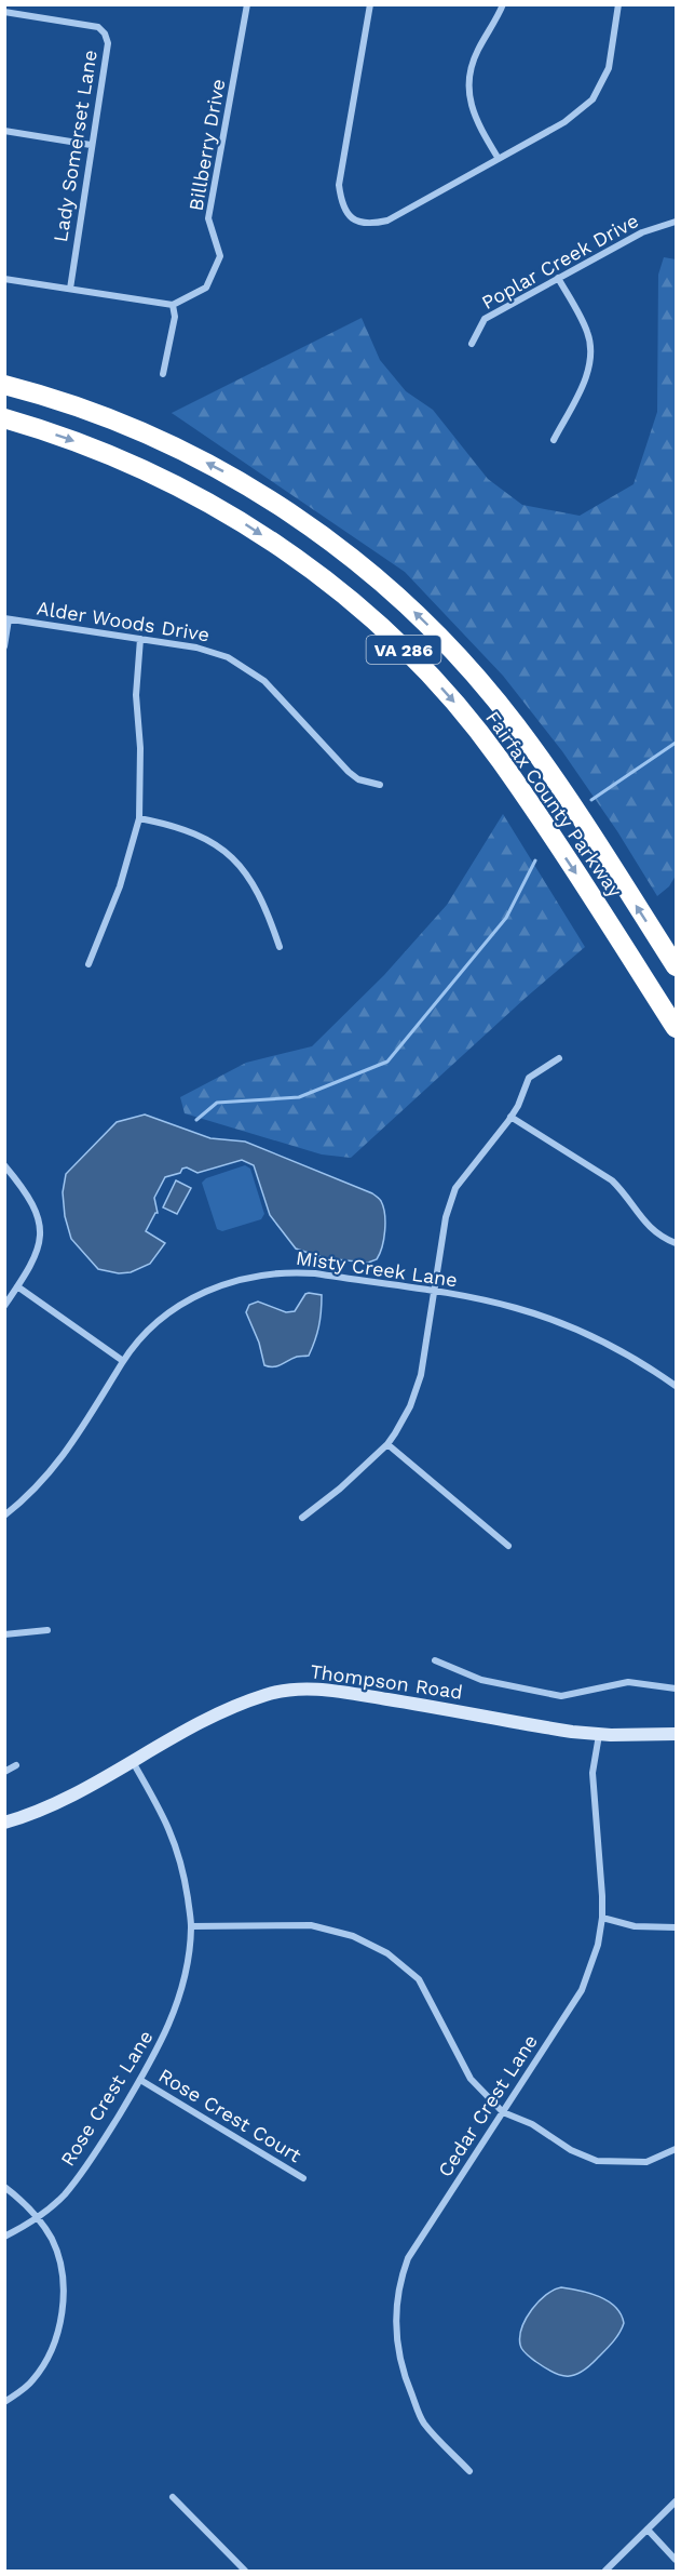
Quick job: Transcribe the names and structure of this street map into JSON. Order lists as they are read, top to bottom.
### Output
{
  "streets": {
    "highway": ["VA 286", "Fairfax County Parkway"],
    "street": [
      "Billberry Drive",
      "Lady Somerset Lane",
      "Poplar Creek Drive",
      "Alder Woods Drive",
      "Misty Creek Lane",
      "Thompson Road",
      "Rose Crest Lane",
      "Cedar Crest Lane",
      "Rose Crest Court"
    ]
  },
  "crossings": [
    ["Thompson Road", "Rose Crest Lane"],
    ["Thompson Road", "Cedar Crest Lane"],
    ["Rose Crest Lane", "Rose Crest Court"]
  ]
}
